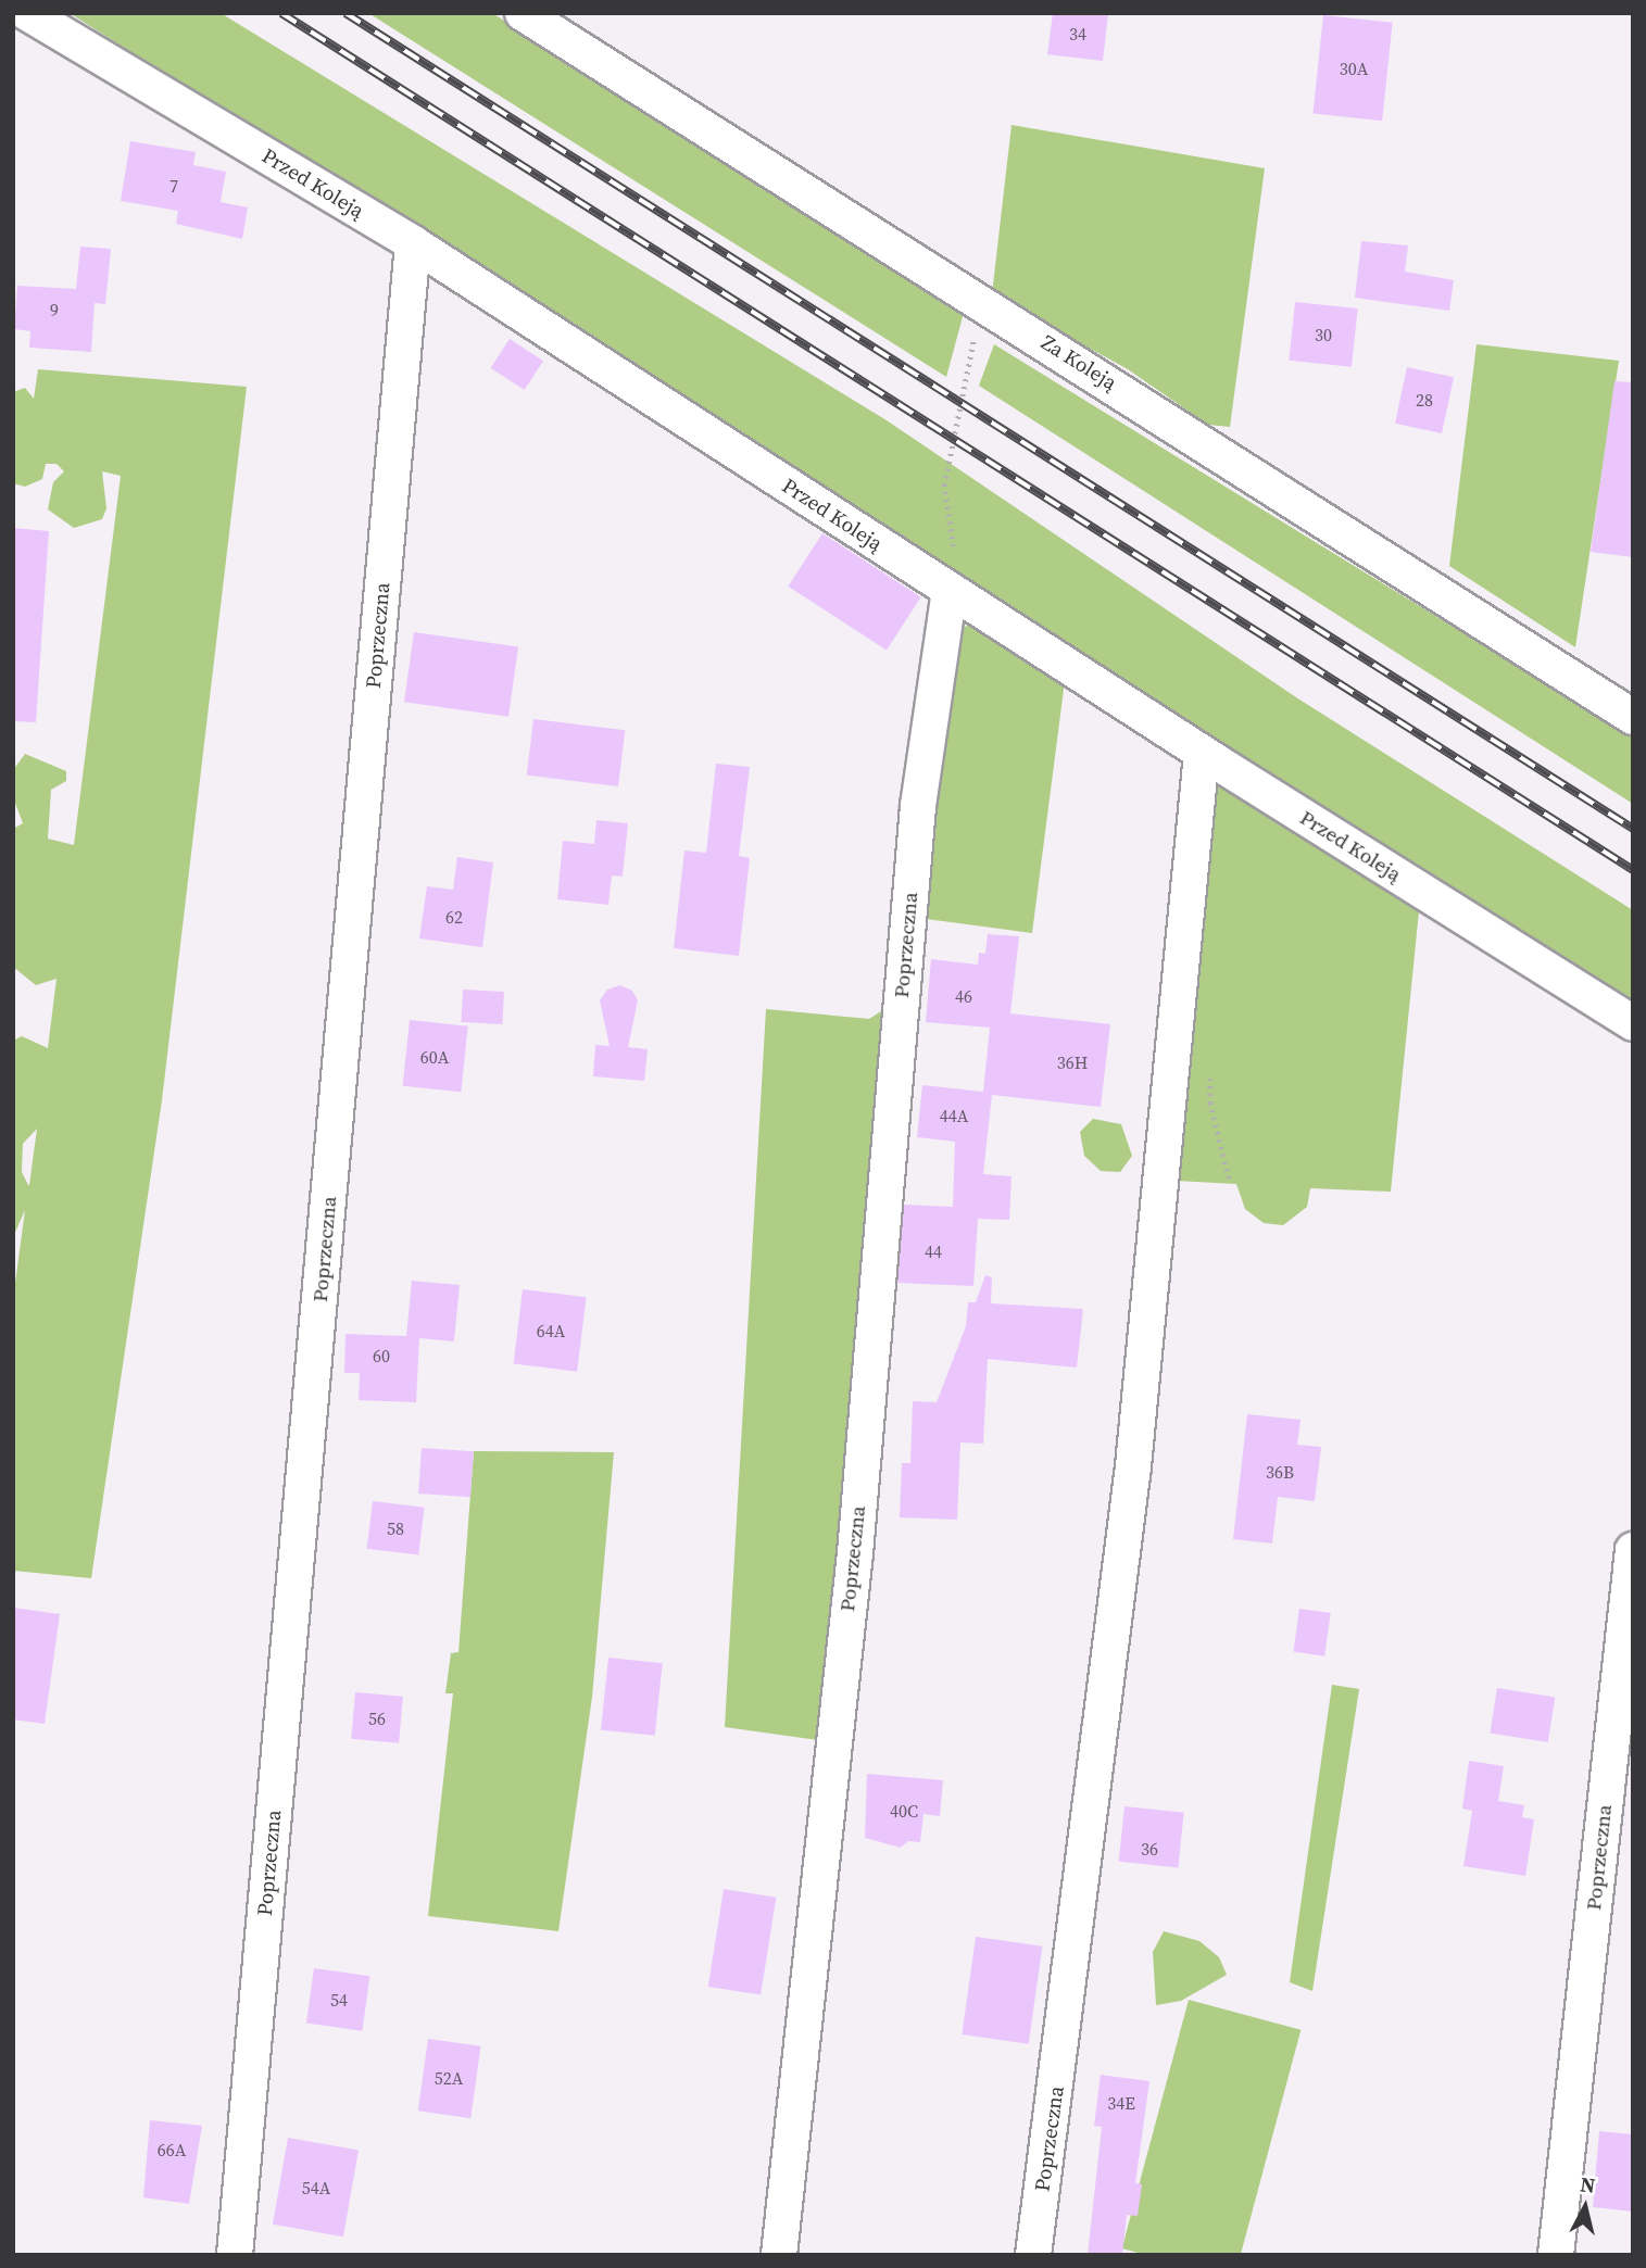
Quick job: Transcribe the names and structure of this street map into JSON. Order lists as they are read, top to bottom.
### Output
{
  "streets": {
    "street": ["Przed Koleją", "Za Koleją", "Poprzeczna"]
  },
  "crossings": [
    ["Przed Koleją", "Poprzeczna"]
  ],
  "house_numbers": [
    "34",
    "30A",
    "7",
    "9",
    "30",
    "28",
    "62",
    "46",
    "60A",
    "36H",
    "44A",
    "44",
    "64A",
    "60",
    "36B",
    "58",
    "56",
    "40C",
    "36",
    "54",
    "52A",
    "34E",
    "66A",
    "54A"
  ],
  "north": "top"
}
